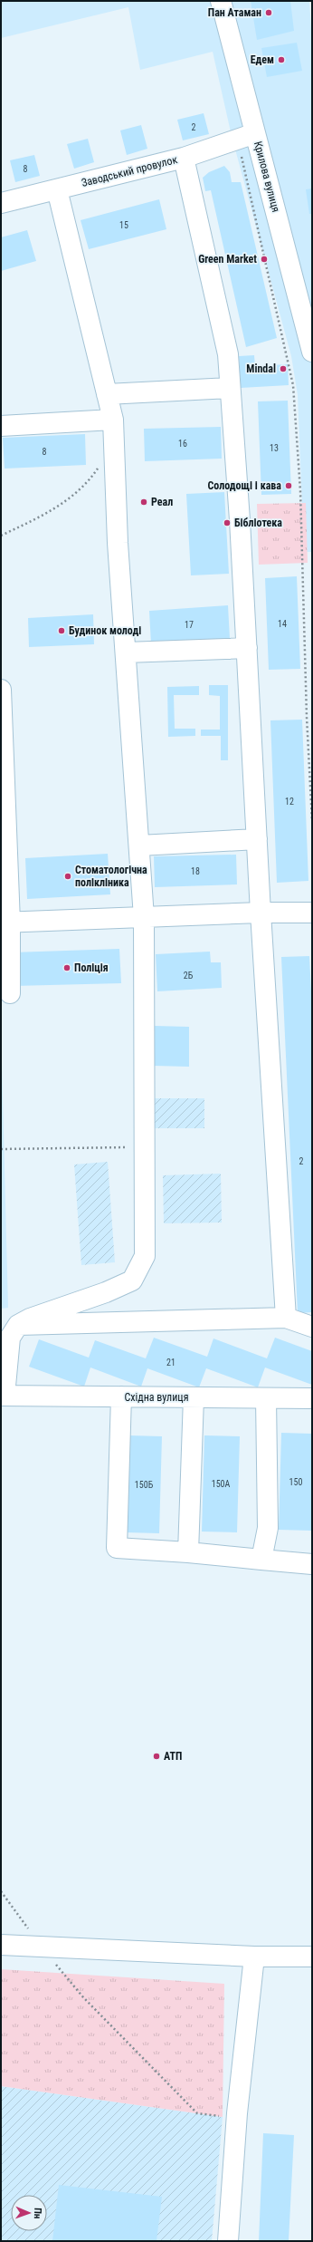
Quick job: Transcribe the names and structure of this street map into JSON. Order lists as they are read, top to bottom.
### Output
{
  "streets": {
    "street": ["Заводський провулок", "Крилова вулиця", "Східна вулиця"]
  },
  "crossings": [
    ["Заводський провулок", "Крилова вулиця"]
  ],
  "places": [
    "Пан Атаман",
    "Едем",
    "Green Market",
    "Mindal",
    "Солодощі і кава",
    "Реал",
    "Бібліотека",
    "Будинок молоді",
    "Стоматологічна полікліника",
    "Поліція",
    "АТП"
  ],
  "house_numbers": [
    "2",
    "8",
    "15",
    "16",
    "13",
    "8",
    "14",
    "17",
    "12",
    "18",
    "2Б",
    "2",
    "21",
    "150",
    "150А",
    "150Б"
  ],
  "north": "right"
}
